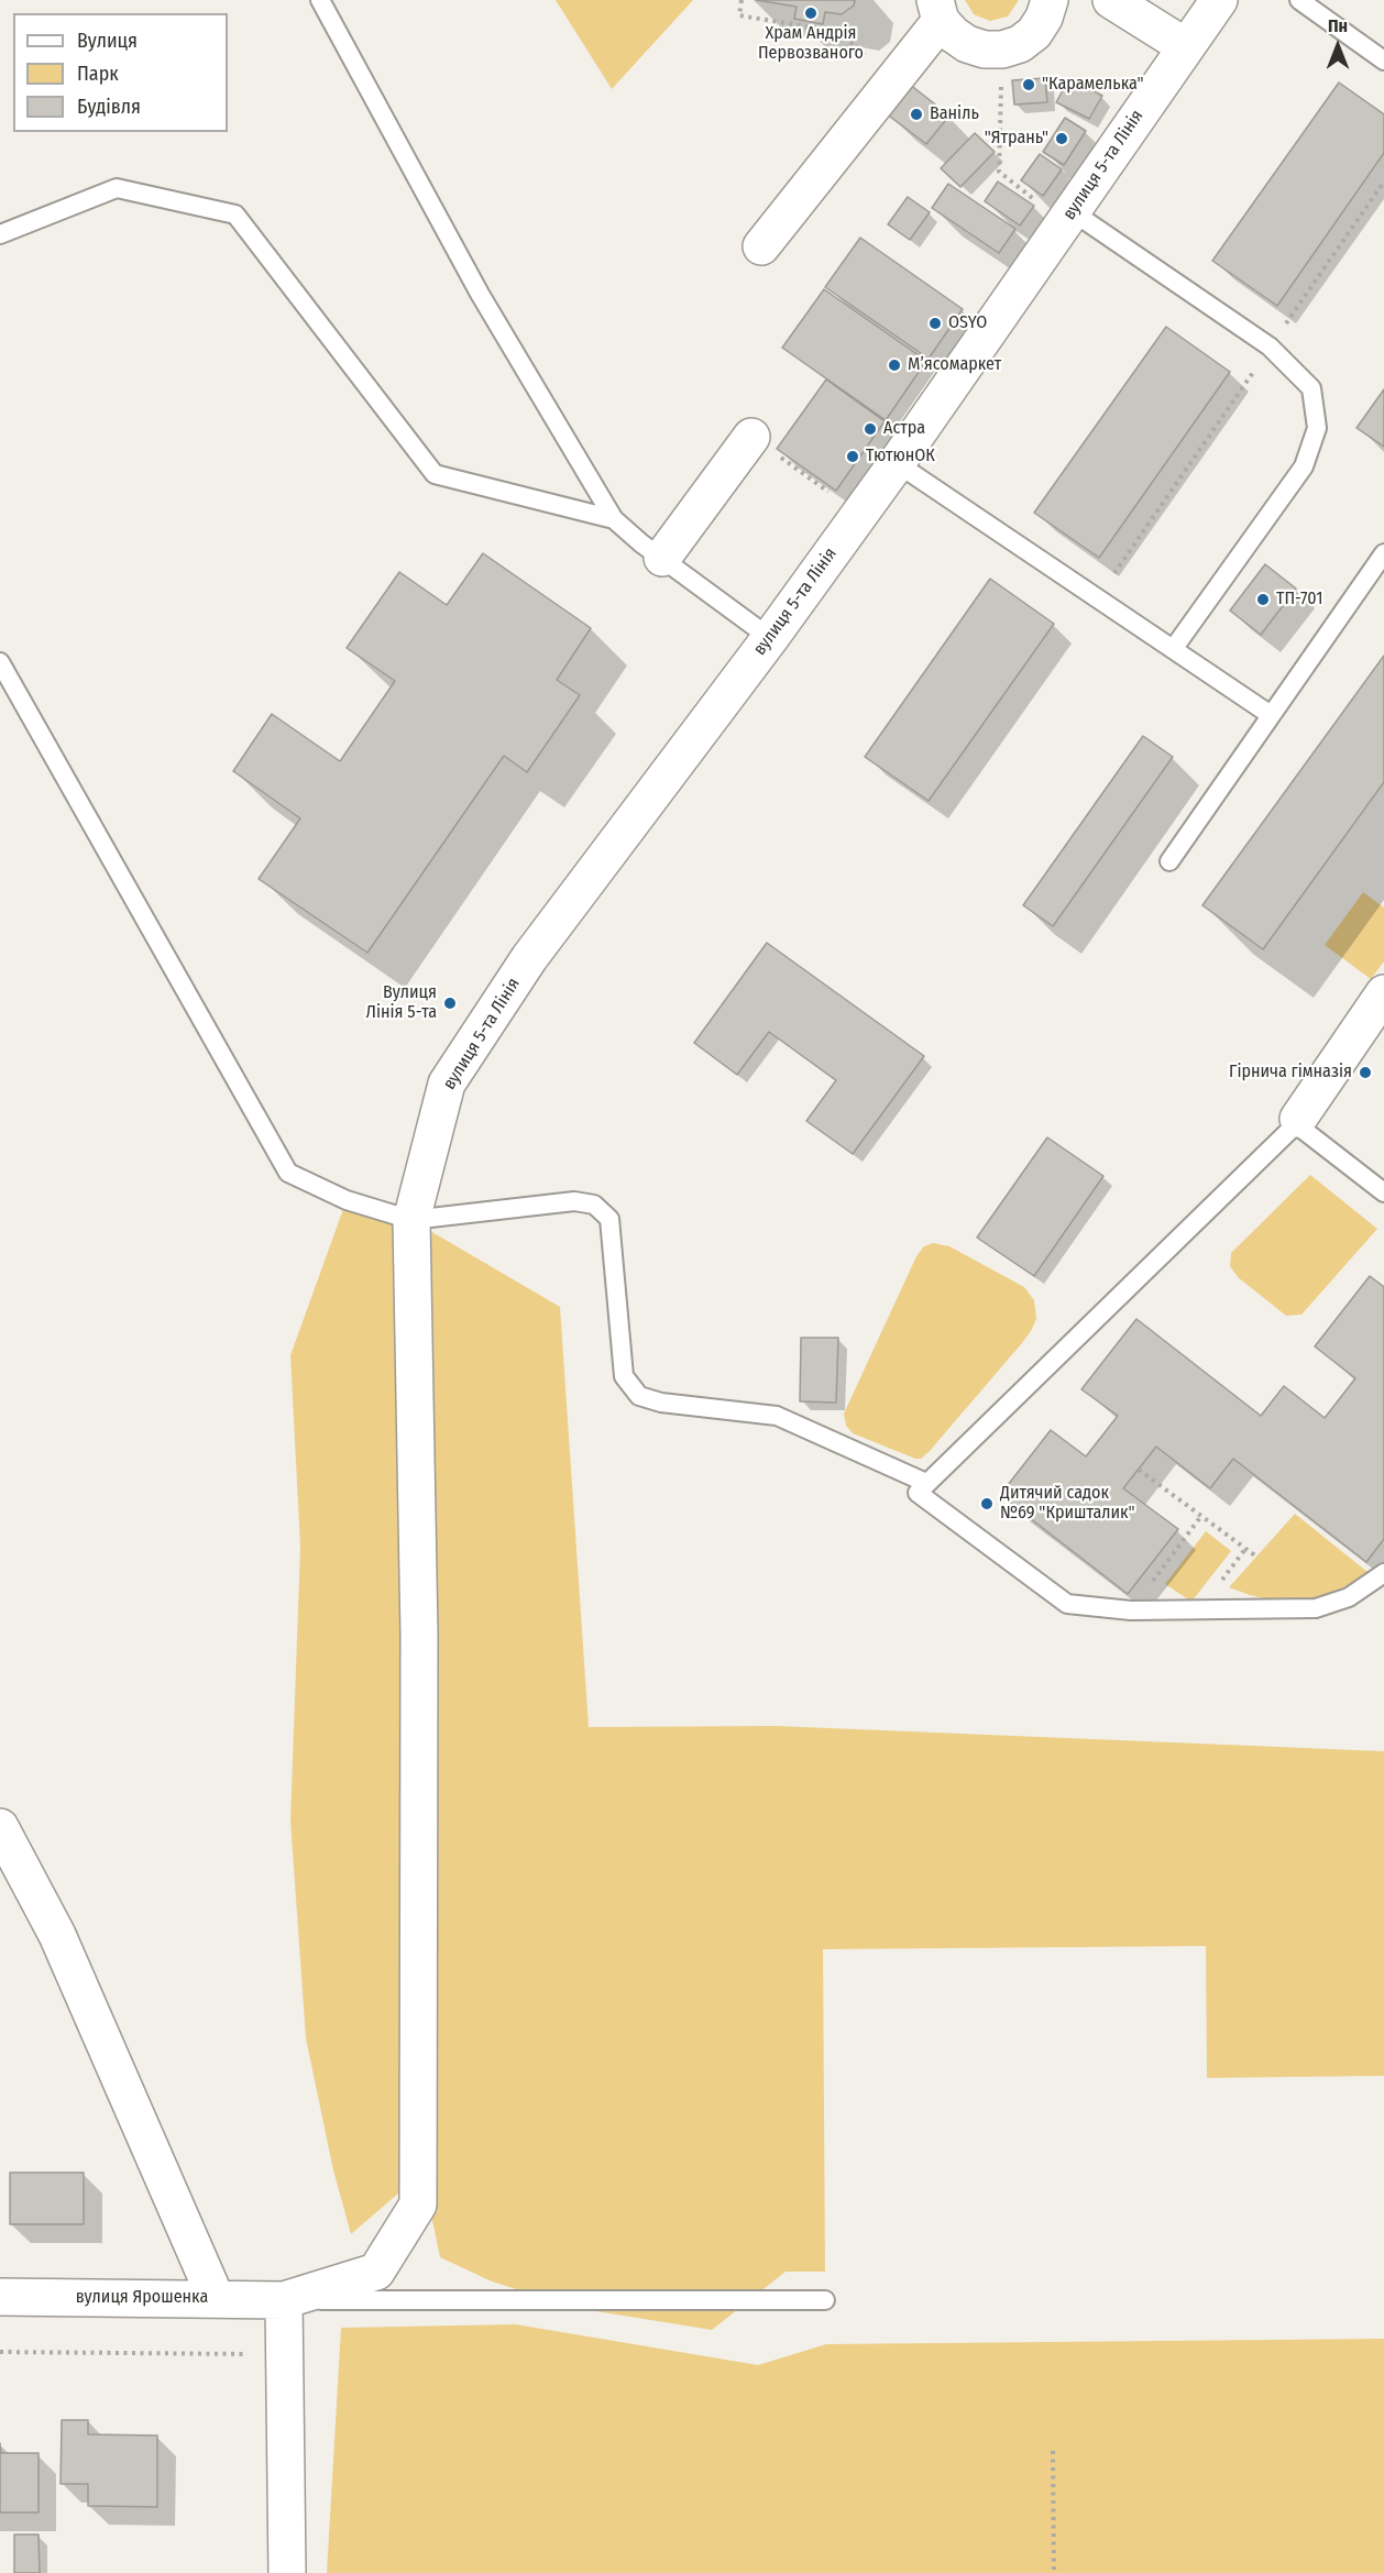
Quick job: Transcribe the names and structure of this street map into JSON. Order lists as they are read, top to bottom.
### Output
{
  "streets": {
    "street": ["вулиця 5-та Лінія", "вулиця Ярошенка"]
  },
  "crossings": [
    ["вулиця 5-та Лінія", "вулиця Ярошенка"]
  ],
  "places": [
    "Храм Андрія Первозваного",
    "\"Карамелька\"",
    "Ваніль",
    "\"Ятрань\"",
    "OSYO",
    "Мʼясомаркет",
    "Астра",
    "ТютюнОК",
    "ТП-701",
    "Вулиця Лінія 5-та",
    "Гірнича гімназія",
    "Дитячий садок №69 \"Кришталик\""
  ],
  "legend": ["Вулиця", "Парк", "Будівля"],
  "north": "top"
}
